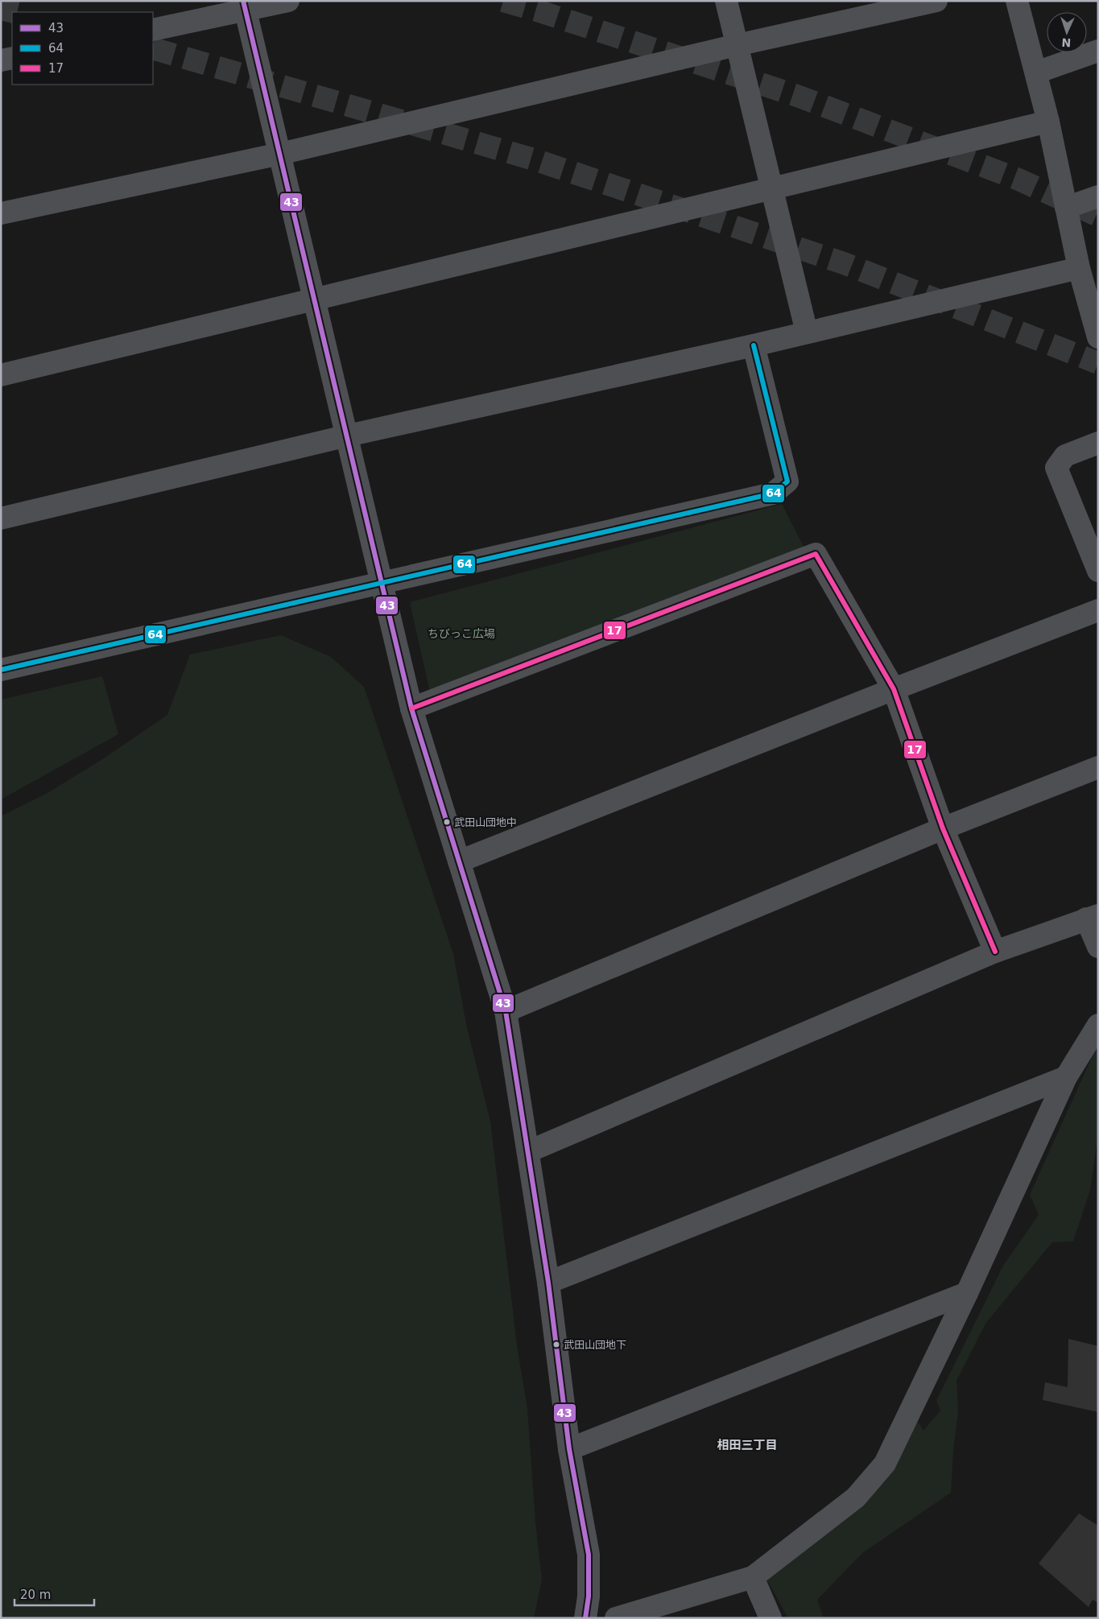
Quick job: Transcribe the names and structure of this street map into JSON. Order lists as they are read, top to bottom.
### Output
{
  "districts": ["相田三丁目"],
  "parks": ["ちびっこ広場"],
  "places": ["武田山団地中", "武田山団地下"],
  "lines": ["transit line 43", "transit line 64", "transit line 17"],
  "legend": ["43", "64", "17"],
  "scale_bar": "20 m",
  "north": "bottom"
}
